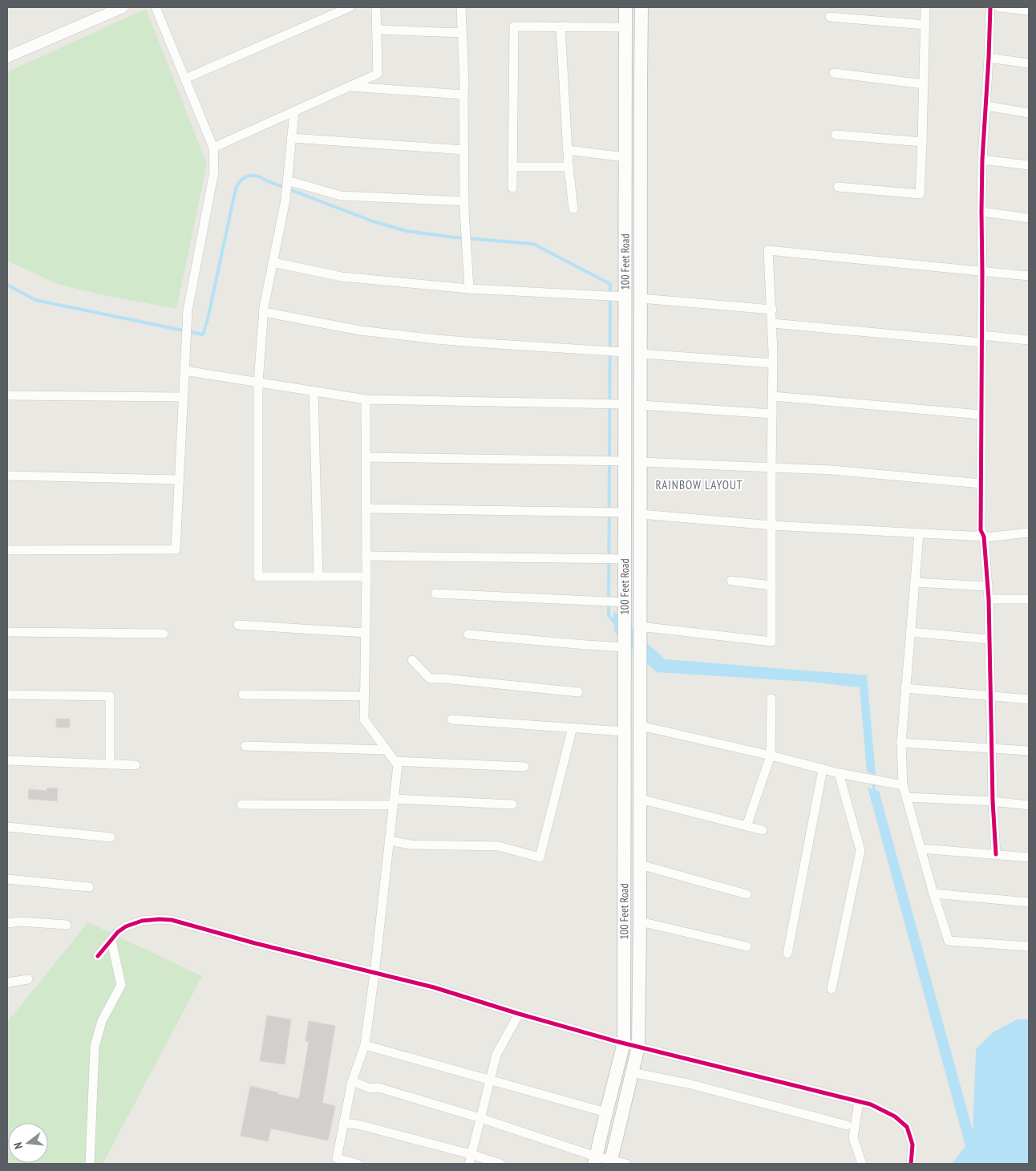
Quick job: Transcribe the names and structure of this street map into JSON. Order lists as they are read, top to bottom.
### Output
{
  "streets": {
    "main road": ["100 Feet Road"]
  },
  "districts": ["RAINBOW LAYOUT"],
  "north": "left"
}
